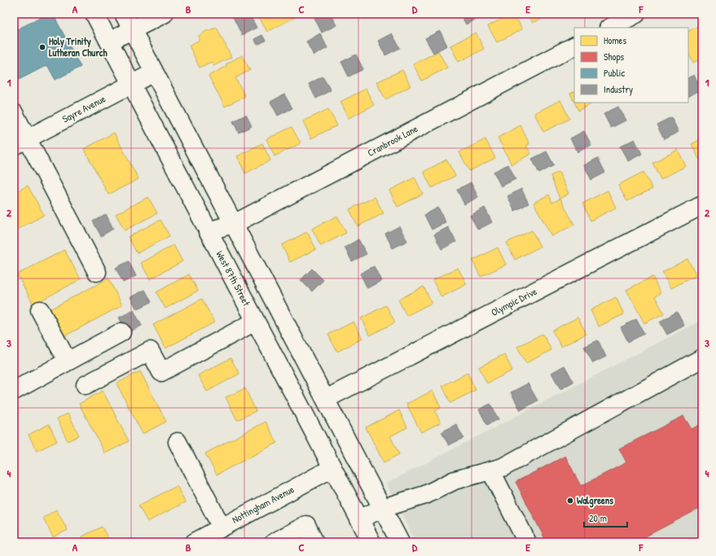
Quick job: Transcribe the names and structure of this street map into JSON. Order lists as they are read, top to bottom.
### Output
{
  "streets": {
    "street": [
      "Sayre Avenue",
      "Cranbrook Lane",
      "West 87th Street",
      "Olympic Drive",
      "Nottingham Avenue"
    ]
  },
  "crossings": [
    ["Sayre Avenue", "West 87th Street"],
    ["Cranbrook Lane", "West 87th Street"],
    ["West 87th Street", "Nottingham Avenue"]
  ],
  "places": ["Holy Trinity Lutheran Church", "Walgreens"],
  "legend": [
    "Homes",
    "Shops",
    "Public",
    "Industry"
  ],
  "scale_bar": "20 m",
  "grid": {
    "columns": [
      "A",
      "B",
      "C",
      "D",
      "E",
      "F"
    ],
    "rows": [
      "1",
      "2",
      "3",
      "4"
    ]
  }
}
